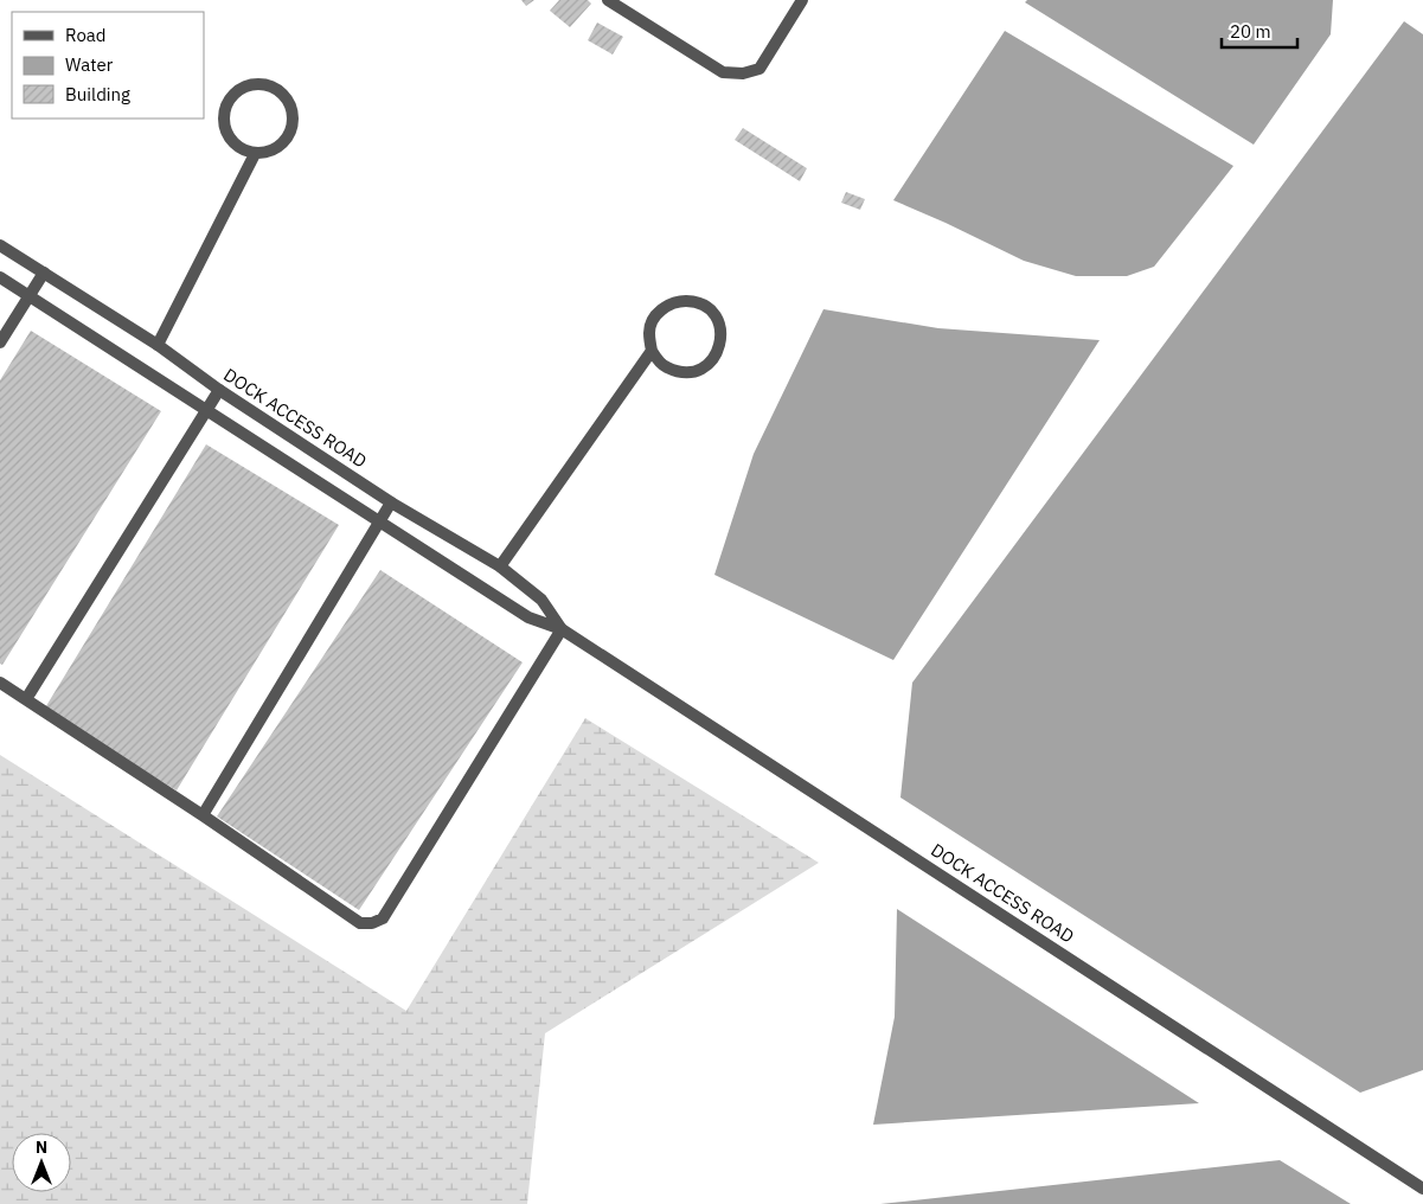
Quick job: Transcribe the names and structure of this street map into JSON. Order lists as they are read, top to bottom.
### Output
{
  "streets": {
    "street": ["DOCK ACCESS ROAD"]
  },
  "legend": ["Road", "Water", "Building"],
  "scale_bar": "20 m",
  "north": "top"
}
